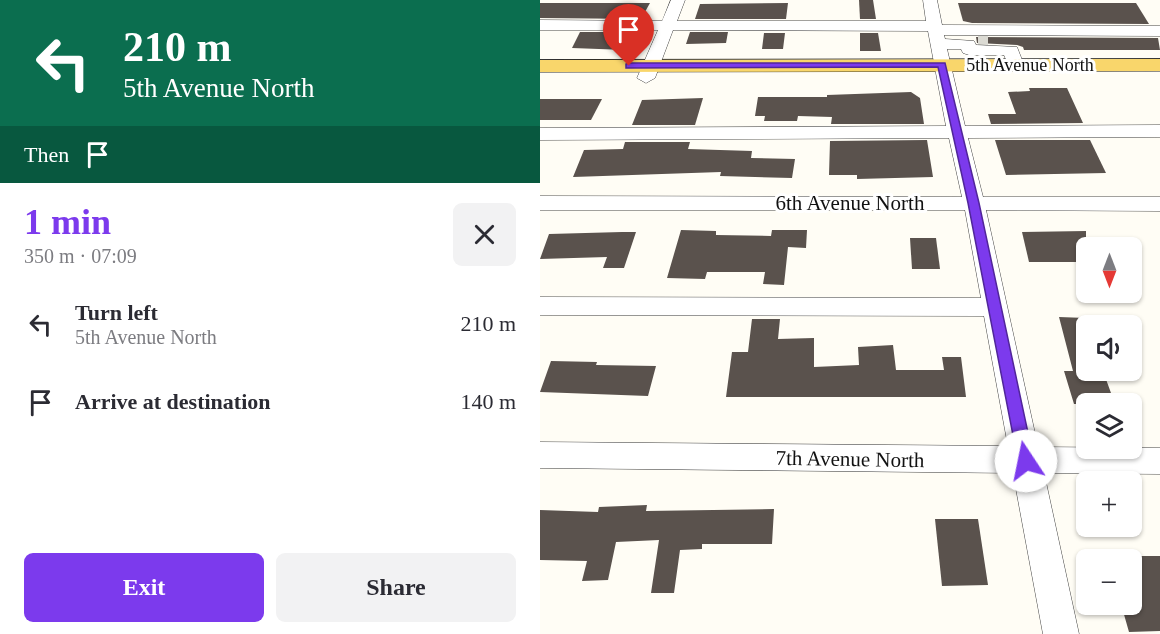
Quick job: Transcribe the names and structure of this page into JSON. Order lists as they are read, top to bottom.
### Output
{
  "streets": {
    "main road": ["5th Avenue North"],
    "street": ["6th Avenue North", "7th Avenue North"]
  },
  "north": "bottom",
  "page": {
    "turn": ["210 m", "5th Avenue North"],
    "then": "Then",
    "heading": ["1 min", "350 m · 07:09"],
    "map_buttons": ["+", "−"],
    "list": [
      {
        "name": "Turn left",
        "note": "5th Avenue North",
        "value": "210 m"
      },
      {
        "name": "Arrive at destination",
        "value": "140 m"
      }
    ],
    "buttons": ["Exit", "Share"]
  }
}
